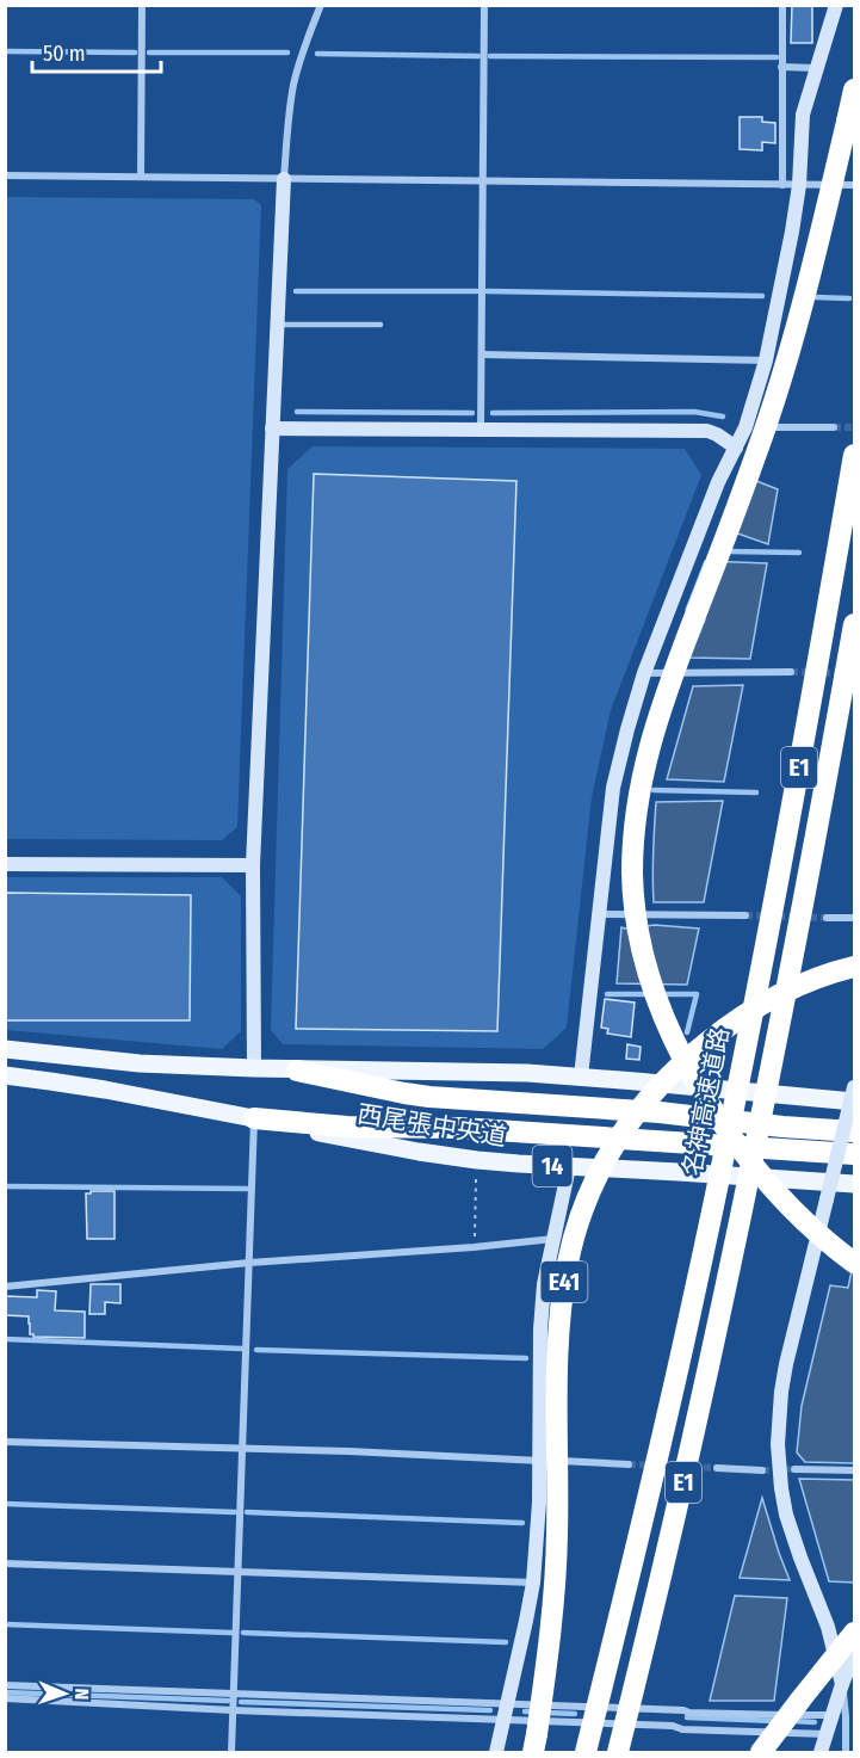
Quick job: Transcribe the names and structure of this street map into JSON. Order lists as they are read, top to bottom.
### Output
{
  "streets": {
    "highway": ["E1", "名神高速道路", "E41"],
    "main road": ["西尾張中央道", "14"]
  },
  "scale_bar": "50 m",
  "north": "right"
}
